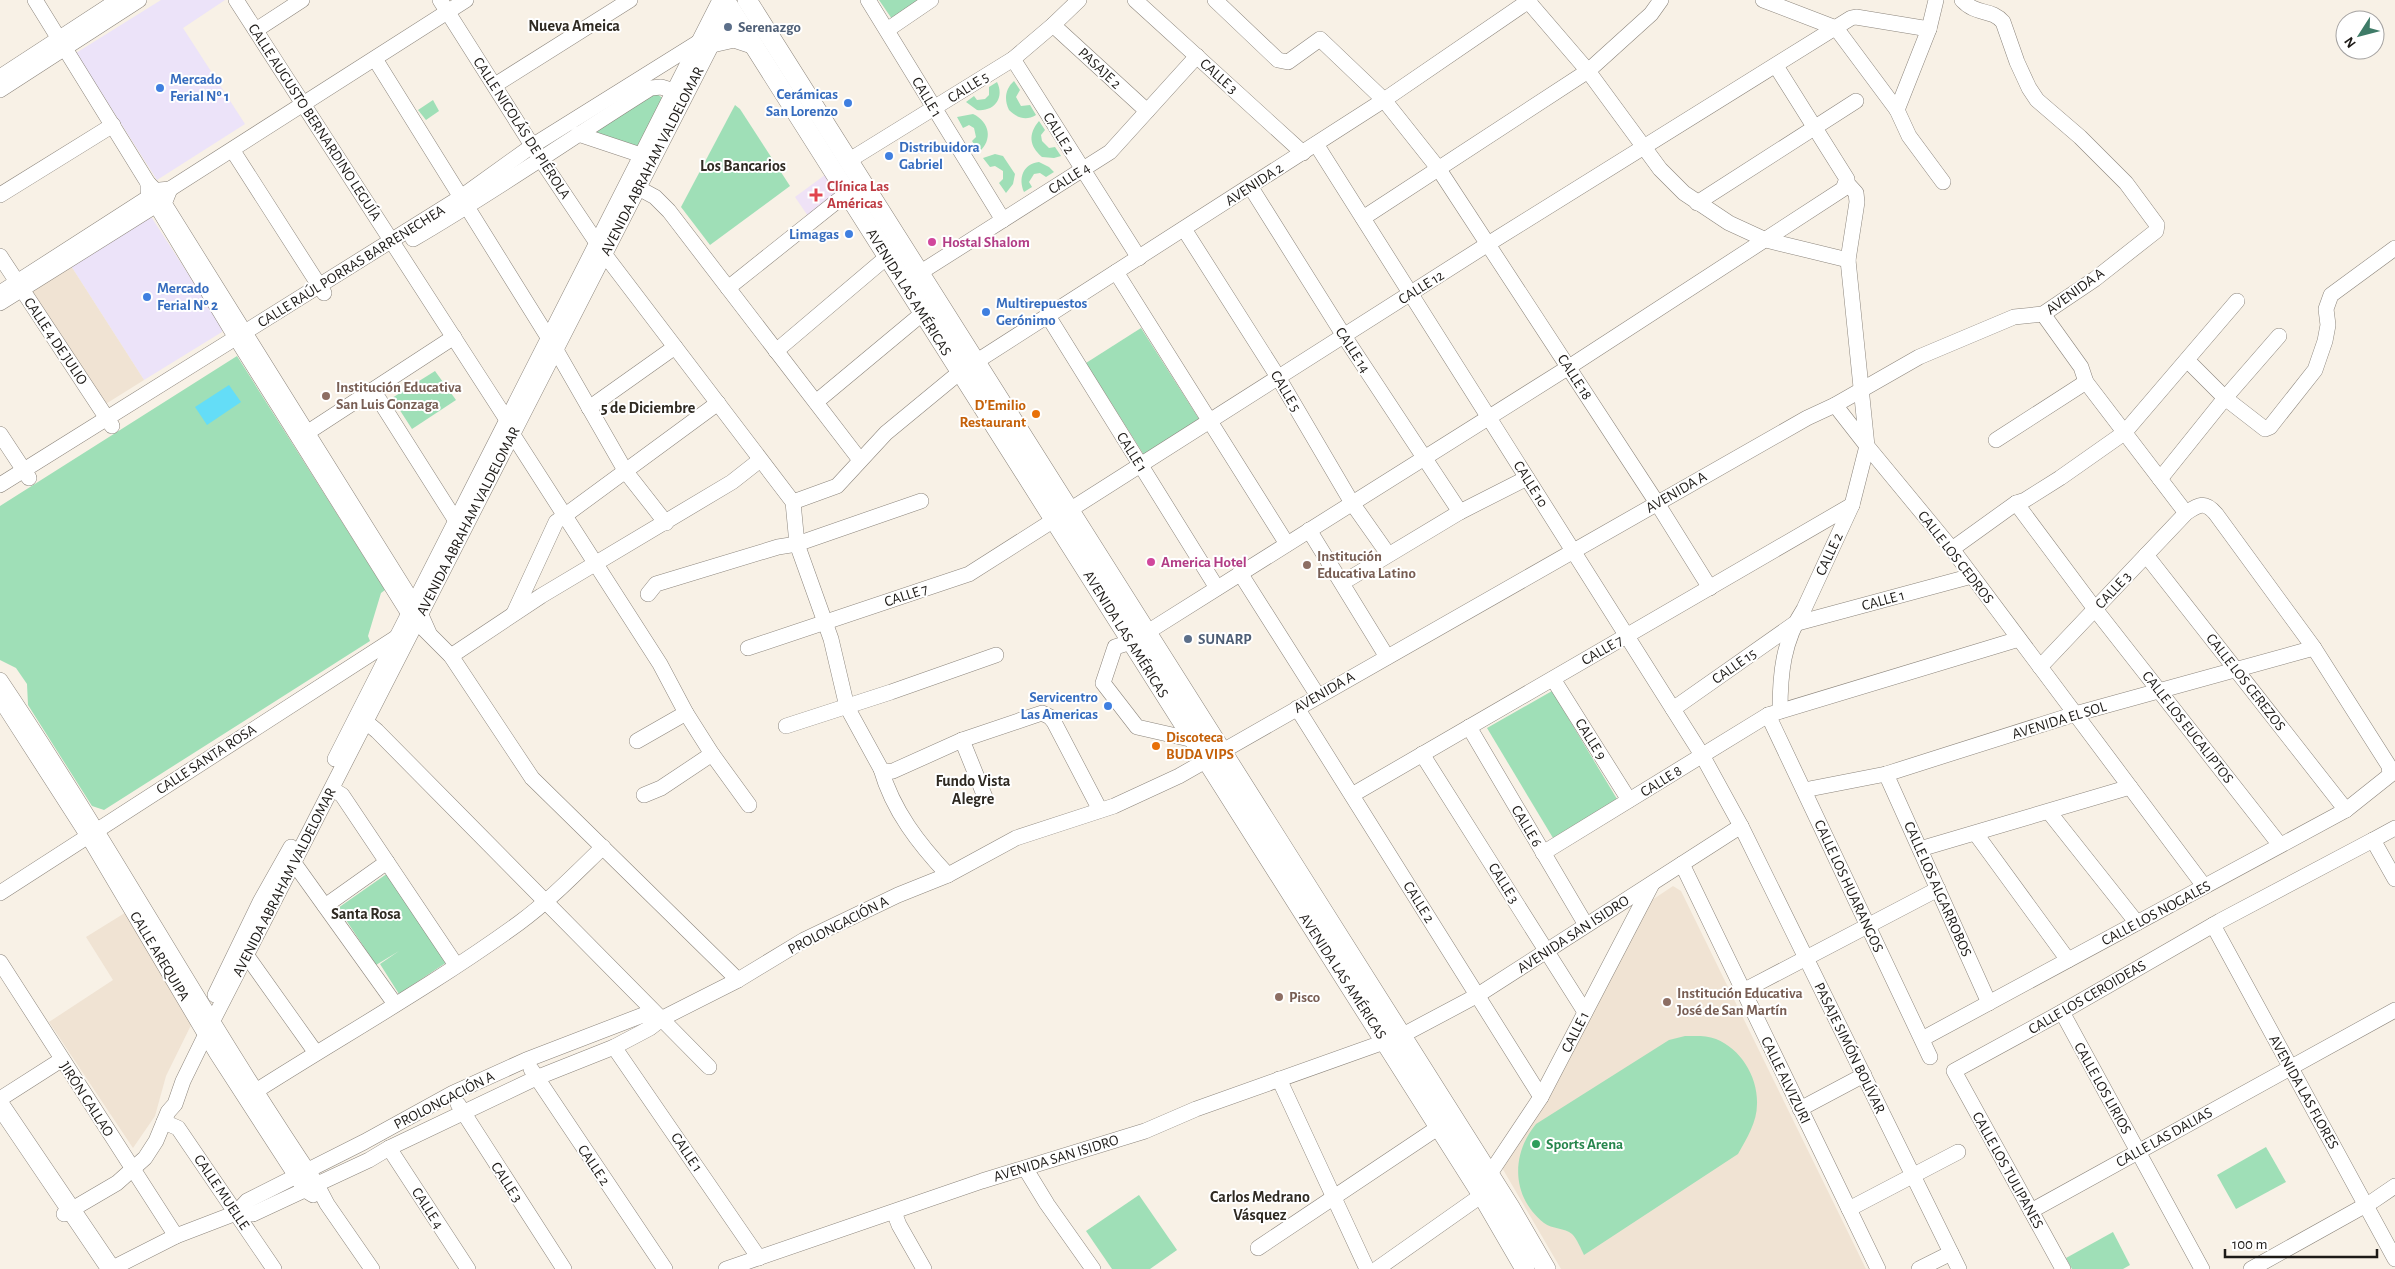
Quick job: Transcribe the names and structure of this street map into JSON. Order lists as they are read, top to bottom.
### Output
{
  "streets": {
    "main road": ["AVENIDA LAS AMÉRICAS"],
    "street": [
      "PASAJE 2",
      "CALLE 3",
      "CALLE 5",
      "CALLE 1",
      "CALLE AUGUSTO BERNARDINO LEGUÍA",
      "CALLE NICOLÁS DE PIÉROLA",
      "CALLE 2",
      "AVENIDA ABRAHAM VALDELOMAR",
      "CALLE 4",
      "AVENIDA 2",
      "CALLE RAÚL PORRAS BARRENECHEA",
      "CALLE 12",
      "AVENIDA A",
      "CALLE 4 DE JULIO",
      "CALLE 14",
      "CALLE 18",
      "CALLE 10",
      "CALLE LOS CEDROS",
      "CALLE 7",
      "CALLE 15",
      "CALLE LOS CEREZOS",
      "AVENIDA EL SOL",
      "CALLE LOS EUCALIPTOS",
      "CALLE 9",
      "CALLE SANTA ROSA",
      "CALLE 8",
      "CALLE 6",
      "CALLE LOS HUARANGOS",
      "CALLE LOS ALGARROBOS",
      "CALLE LOS NOGALES",
      "PROLONGACIÓN A",
      "AVENIDA SAN ISIDRO",
      "CALLE AREQUIPA",
      "CALLE LOS CEROIDEAS",
      "PASAJE SIMÓN BOLÍVAR",
      "CALLE ALVIZURI",
      "CALLE LOS LIRIOS",
      "AVENIDA LAS FLORES",
      "JIRÓN CALLAO",
      "CALLE LAS DALIAS",
      "CALLE LOS TULIPANES",
      "CALLE MUELLE"
    ]
  },
  "crossings": [
    ["PASAJE 2", "CALLE 5"],
    ["PASAJE 2", "CALLE 4"],
    ["CALLE 3", "CALLE 1"],
    ["CALLE 3", "CALLE 4"],
    ["CALLE 3", "AVENIDA 2"],
    ["CALLE 3", "CALLE LOS CEDROS"],
    ["CALLE 3", "CALLE 7"],
    ["CALLE 3", "CALLE LOS CEREZOS"],
    ["CALLE 3", "CALLE LOS EUCALIPTOS"],
    ["CALLE 3", "PROLONGACIÓN A"],
    ["CALLE 3", "AVENIDA SAN ISIDRO"],
    ["CALLE 5", "CALLE 1"],
    ["CALLE 5", "CALLE 2"],
    ["CALLE 5", "AVENIDA 2"],
    ["CALLE 5", "CALLE 12"],
    ["CALLE 5", "AVENIDA LAS AMÉRICAS"],
    ["CALLE 1", "CALLE 2"],
    ["CALLE 1", "CALLE 4"],
    ["CALLE 1", "AVENIDA 2"],
    ["CALLE 1", "CALLE 12"],
    ["CALLE 1", "AVENIDA LAS AMÉRICAS"],
    ["CALLE 1", "CALLE LOS CEDROS"],
    ["CALLE 1", "CALLE 15"],
    ["CALLE 1", "PROLONGACIÓN A"],
    ["CALLE 1", "AVENIDA SAN ISIDRO"],
    ["CALLE AUGUSTO BERNARDINO LEGUÍA", "AVENIDA ABRAHAM VALDELOMAR"],
    ["CALLE AUGUSTO BERNARDINO LEGUÍA", "CALLE RAÚL PORRAS BARRENECHEA"],
    ["CALLE NICOLÁS DE PIÉROLA", "AVENIDA ABRAHAM VALDELOMAR"],
    ["CALLE NICOLÁS DE PIÉROLA", "AVENIDA 2"],
    ["CALLE NICOLÁS DE PIÉROLA", "CALLE RAÚL PORRAS BARRENECHEA"],
    ["CALLE 2", "CALLE 4"],
    ["CALLE 2", "AVENIDA 2"],
    ["CALLE 2", "AVENIDA A"],
    ["CALLE 2", "CALLE LOS CEDROS"],
    ["CALLE 2", "CALLE 7"],
    ["CALLE 2", "CALLE 15"],
    ["CALLE 2", "CALLE 8"],
    ["CALLE 2", "CALLE LOS HUARANGOS"],
    ["CALLE 2", "PROLONGACIÓN A"],
    ["CALLE 2", "AVENIDA SAN ISIDRO"],
    ["AVENIDA ABRAHAM VALDELOMAR", "CALLE RAÚL PORRAS BARRENECHEA"],
    ["AVENIDA ABRAHAM VALDELOMAR", "AVENIDA LAS AMÉRICAS"],
    ["AVENIDA ABRAHAM VALDELOMAR", "CALLE SANTA ROSA"],
    ["AVENIDA ABRAHAM VALDELOMAR", "CALLE AREQUIPA"],
    ["CALLE 4", "AVENIDA LAS AMÉRICAS"],
    ["CALLE 4", "PROLONGACIÓN A"],
    ["AVENIDA 2", "AVENIDA LAS AMÉRICAS"],
    ["AVENIDA 2", "CALLE 14"],
    ["AVENIDA 2", "CALLE 18"],
    ["AVENIDA 2", "CALLE 10"],
    ["CALLE RAÚL PORRAS BARRENECHEA", "CALLE 4 DE JULIO"],
    ["CALLE 12", "AVENIDA LAS AMÉRICAS"],
    ["CALLE 12", "CALLE 14"],
    ["CALLE 12", "CALLE 18"],
    ["CALLE 12", "CALLE 10"],
    ["CALLE 12", "CALLE 7"],
    ["AVENIDA A", "AVENIDA LAS AMÉRICAS"],
    ["AVENIDA A", "CALLE 18"],
    ["AVENIDA A", "CALLE 10"],
    ["AVENIDA A", "PROLONGACIÓN A"],
    ["AVENIDA LAS AMÉRICAS", "CALLE 7"],
    ["AVENIDA LAS AMÉRICAS", "AVENIDA SAN ISIDRO"],
    ["CALLE 18", "CALLE 7"],
    ["CALLE 10", "CALLE 7"],
    ["CALLE 10", "CALLE 15"],
    ["CALLE 10", "CALLE 8"],
    ["CALLE 10", "AVENIDA SAN ISIDRO"],
    ["CALLE 10", "PASAJE SIMÓN BOLÍVAR"],
    ["CALLE LOS CEDROS", "AVENIDA EL SOL"],
    ["CALLE LOS CEDROS", "CALLE 8"],
    ["CALLE LOS CEDROS", "CALLE LOS NOGALES"],
    ["CALLE 7", "CALLE 9"],
    ["CALLE 7", "CALLE 6"],
    ["CALLE LOS CEREZOS", "AVENIDA EL SOL"],
    ["CALLE LOS CEREZOS", "CALLE LOS NOGALES"],
    ["AVENIDA EL SOL", "CALLE LOS EUCALIPTOS"],
    ["AVENIDA EL SOL", "CALLE LOS HUARANGOS"],
    ["AVENIDA EL SOL", "CALLE LOS ALGARROBOS"],
    ["AVENIDA EL SOL", "CALLE LOS NOGALES"],
    ["CALLE LOS EUCALIPTOS", "CALLE LOS NOGALES"],
    ["CALLE 9", "CALLE 8"],
    ["CALLE SANTA ROSA", "CALLE AREQUIPA"],
    ["CALLE 8", "CALLE 6"],
    ["CALLE 8", "CALLE LOS HUARANGOS"],
    ["CALLE 6", "AVENIDA SAN ISIDRO"],
    ["CALLE LOS HUARANGOS", "CALLE LOS NOGALES"],
    ["CALLE LOS ALGARROBOS", "CALLE LOS NOGALES"],
    ["PROLONGACIÓN A", "CALLE AREQUIPA"],
    ["PROLONGACIÓN A", "JIRÓN CALLAO"],
    ["PROLONGACIÓN A", "CALLE MUELLE"],
    ["AVENIDA SAN ISIDRO", "PASAJE SIMÓN BOLÍVAR"],
    ["AVENIDA SAN ISIDRO", "CALLE ALVIZURI"],
    ["CALLE LOS CEROIDEAS", "CALLE LOS LIRIOS"],
    ["CALLE LOS CEROIDEAS", "AVENIDA LAS FLORES"],
    ["CALLE LOS CEROIDEAS", "CALLE LOS TULIPANES"],
    ["CALLE LOS LIRIOS", "CALLE LAS DALIAS"],
    ["AVENIDA LAS FLORES", "CALLE LAS DALIAS"],
    ["CALLE LAS DALIAS", "CALLE LOS TULIPANES"]
  ],
  "districts": [
    "Nueva Ameica",
    "Los Bancarios",
    "5 de Diciembre",
    "Fundo Vista Alegre",
    "Santa Rosa",
    "Carlos Medrano Vásquez"
  ],
  "places": {
    "other": [
      "Serenazgo",
      "Mercado Ferial Nº 1",
      "Cerámicas San Lorenzo",
      "Distribuidora Gabriel",
      "Limagas",
      "Hostal Shalom",
      "Mercado Ferial Nº 2",
      "Multirepuestos Gerónimo",
      "Institución Educativa San Luis Gonzaga",
      "D'Emilio Restaurant",
      "America Hotel",
      "Institución Educativa Latino",
      "SUNARP",
      "Servicentro Las Americas",
      "Discoteca BUDA VIPS",
      "Pisco",
      "Institución Educativa José de San Martín",
      "Sports Arena"
    ],
    "health": ["Clínica Las Américas"]
  },
  "scale_bar": "100 m",
  "north": "bottom left"
}
